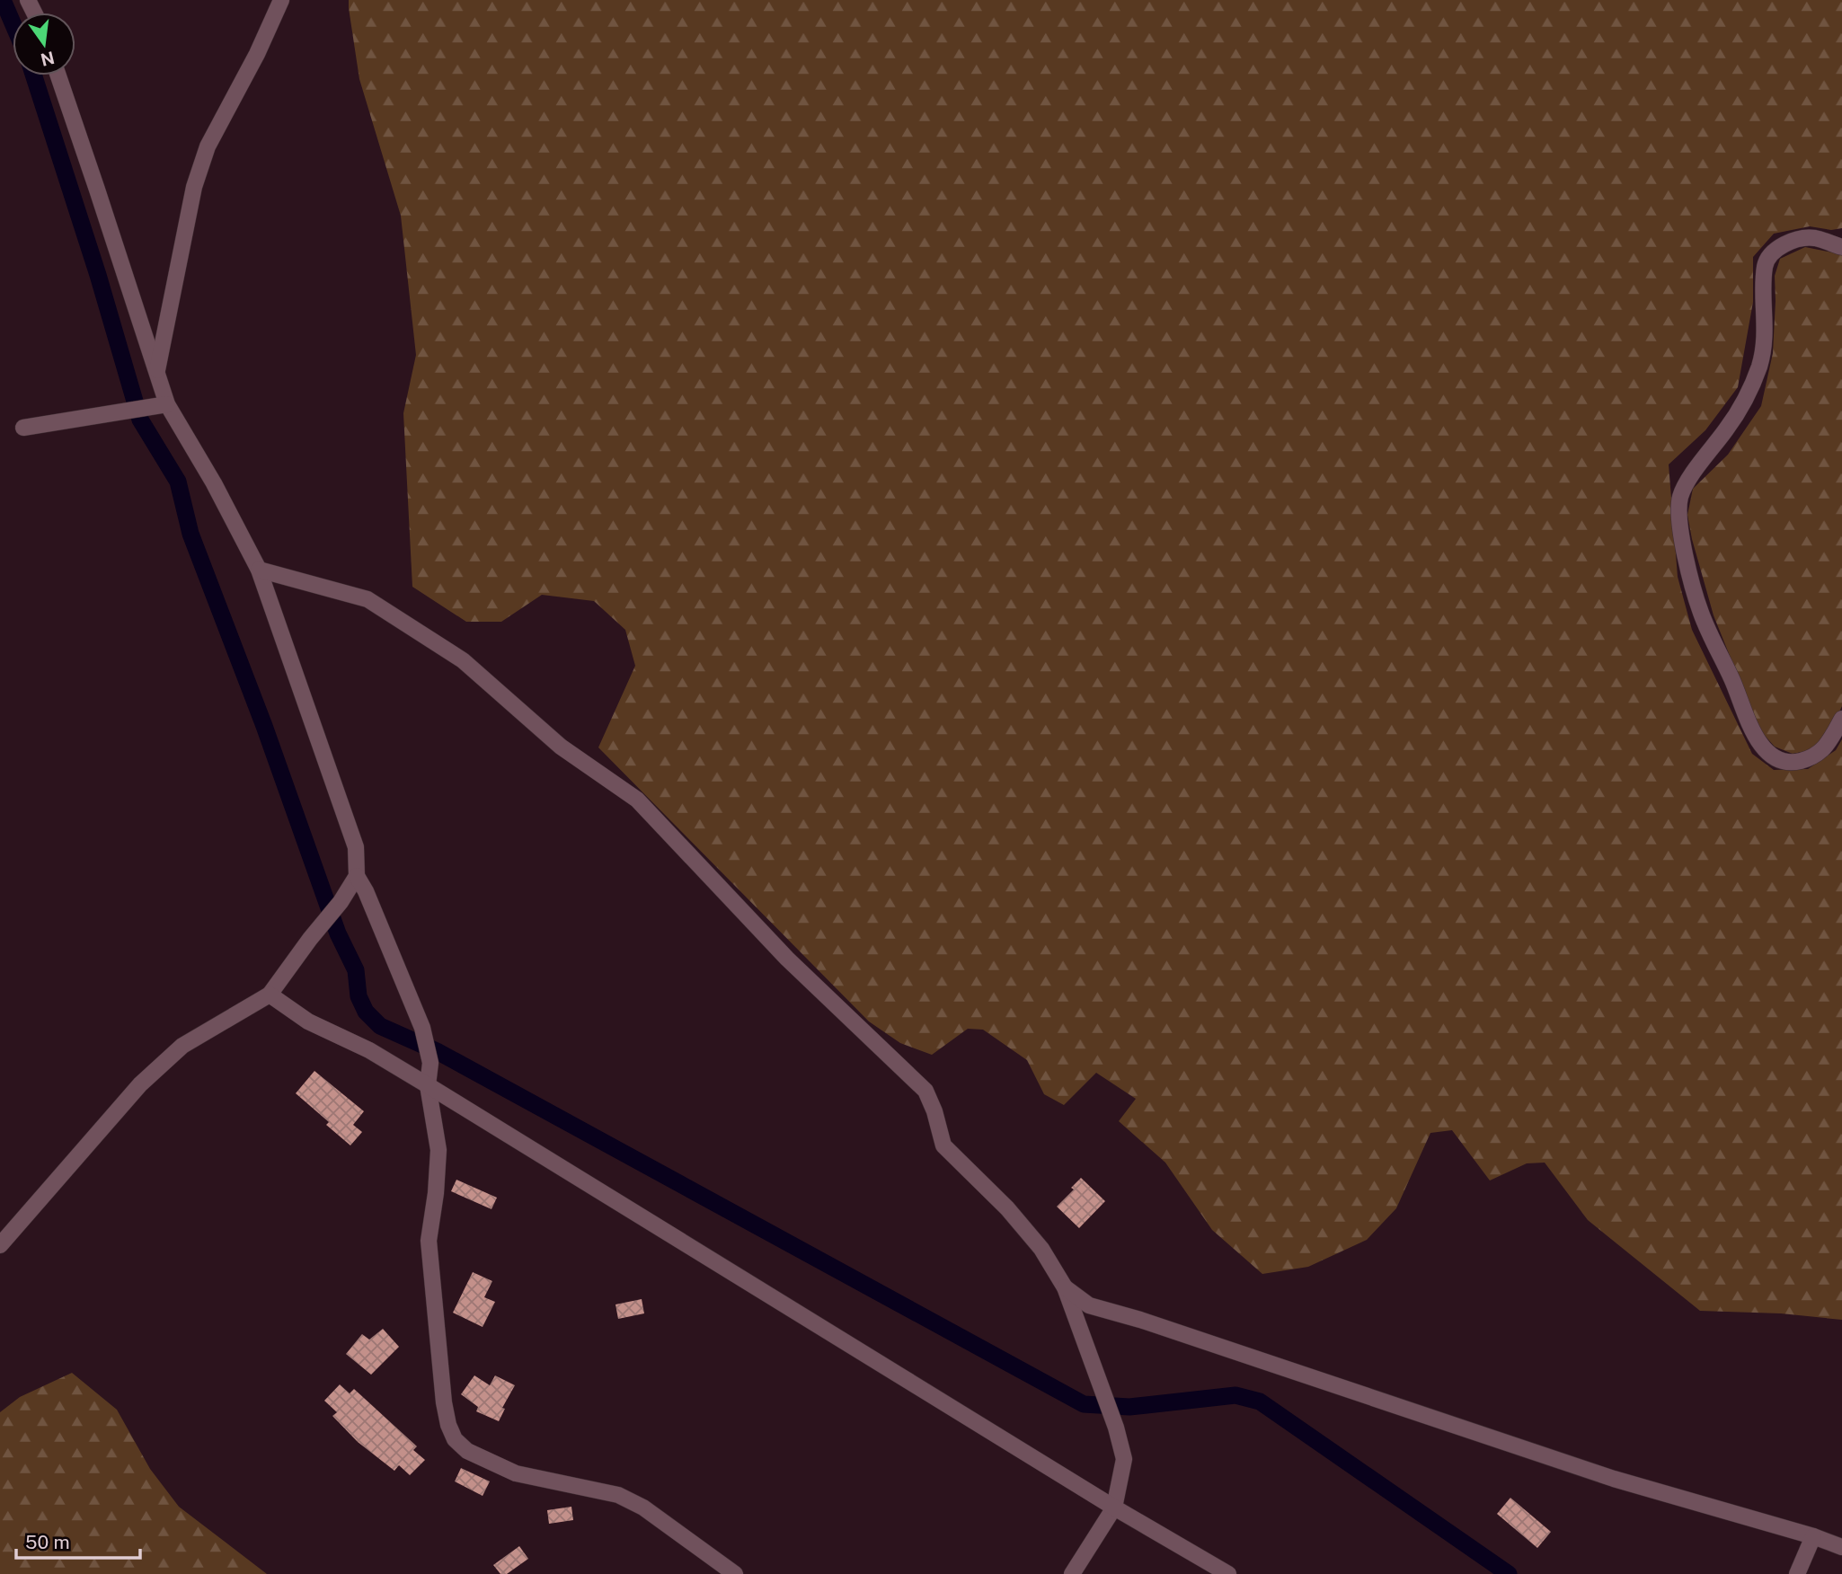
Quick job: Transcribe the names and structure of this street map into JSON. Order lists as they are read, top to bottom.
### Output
{
  "scale_bar": "50 m",
  "north": "bottom"
}
